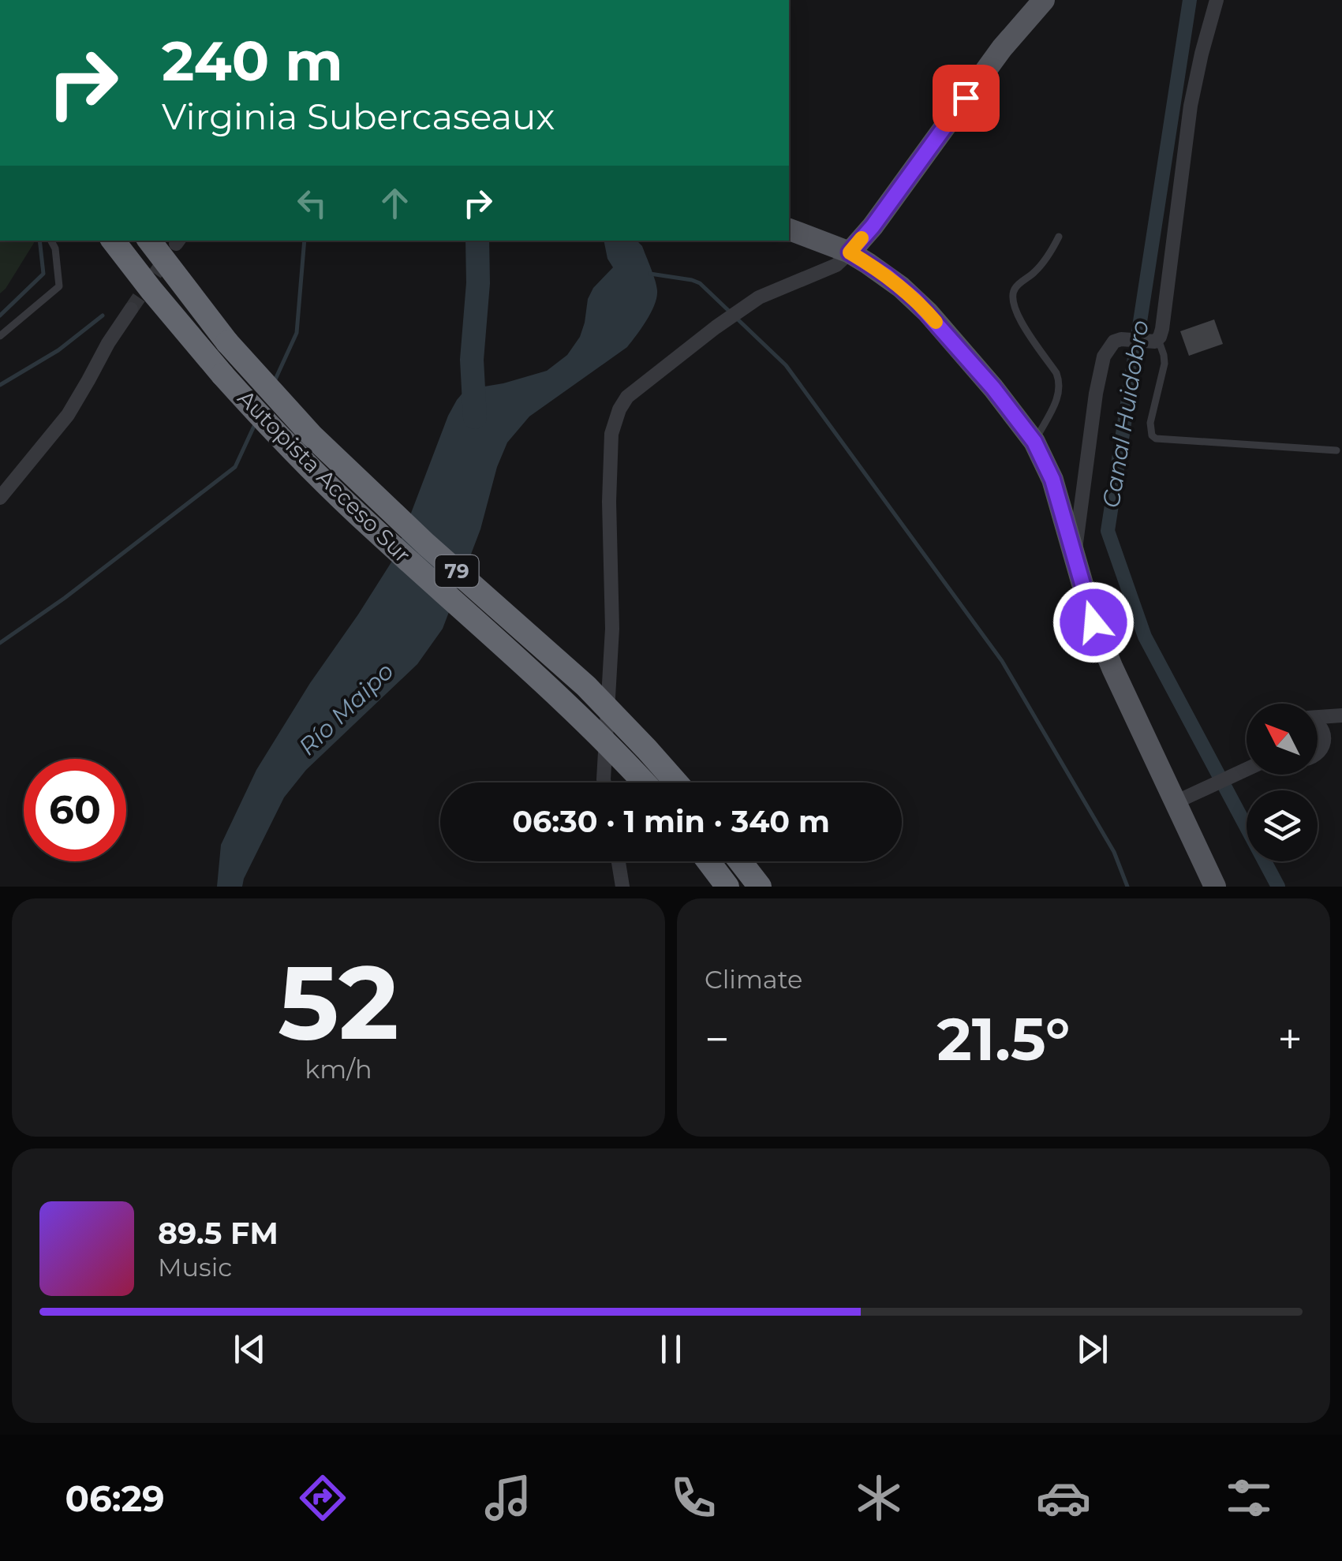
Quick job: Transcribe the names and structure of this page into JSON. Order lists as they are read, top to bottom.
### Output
{
  "streets": {
    "highway": ["Autopista Acceso Sur", "79"]
  },
  "water": ["Canal Huidobro", "Río Maipo"],
  "north": "top left",
  "page": {
    "turn": ["240 m", "Virginia Subercaseaux"],
    "limit": "60",
    "trip": "06:30 · 1 min · 340 m",
    "tile": [
      ["52", "km/h"],
      "Climate"
    ],
    "heat": ["−", "21.5°", "+"],
    "song": ["89.5 FM", "Music"],
    "tabs": "06:29"
  }
}
